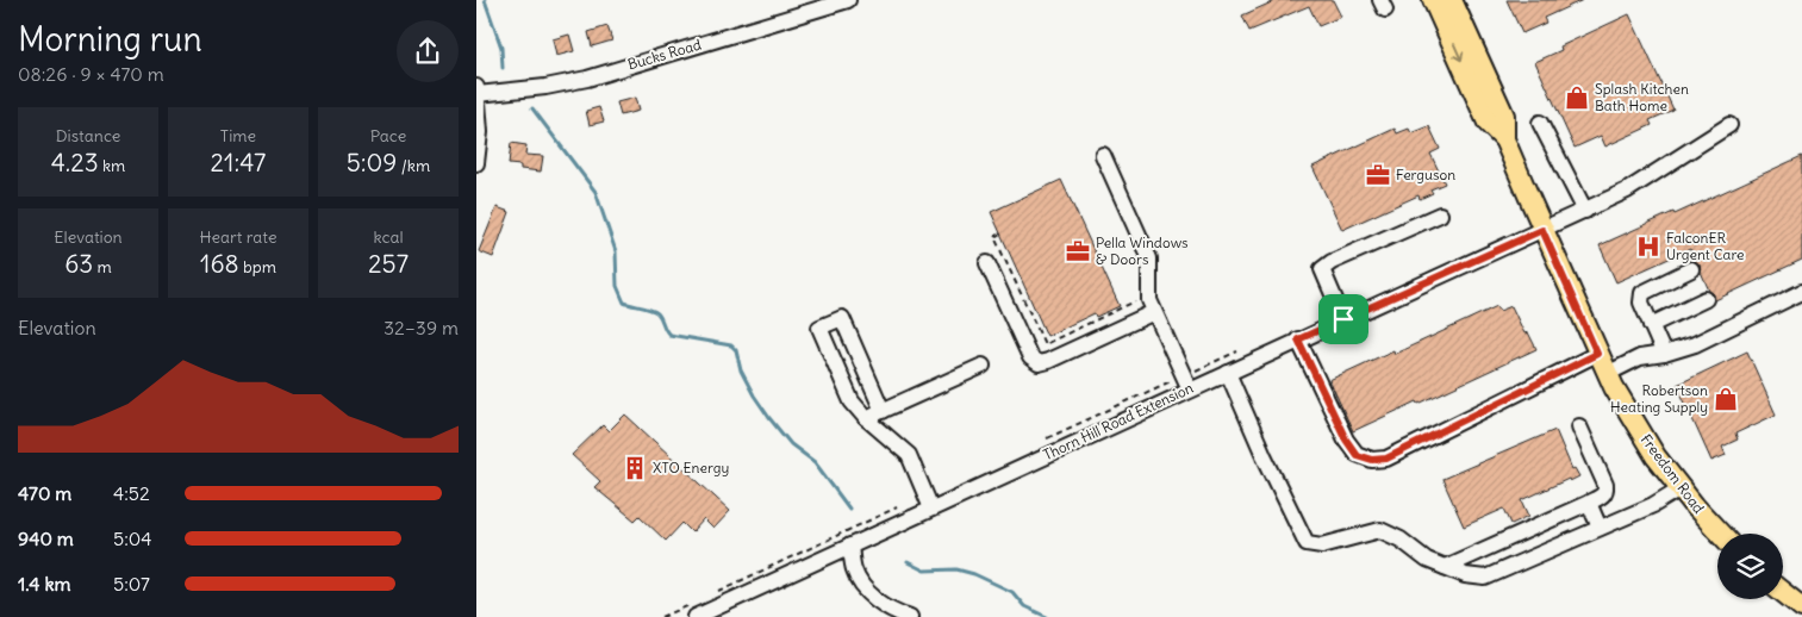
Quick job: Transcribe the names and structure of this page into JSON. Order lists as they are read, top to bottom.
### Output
{
  "streets": {
    "main road": ["Freedom Road"],
    "street": ["Bucks Road", "Thorn Hill Road Extension"]
  },
  "crossings": [
    ["Thorn Hill Road Extension", "Freedom Road"]
  ],
  "places": {
    "shop": ["Splash Kitchen Bath Home", "Robertson Heating Supply"],
    "office": ["Ferguson", "Pella Windows & Doors"],
    "hospital": ["FalconER Urgent Care"],
    "building": ["XTO Energy"]
  },
  "page": {
    "heading": ["Morning run", "08:26 · 9 × 470 m"],
    "stats": [
      ["Distance", "4.23 km"],
      ["Time", "21:47"],
      ["Pace", "5:09 /km"],
      ["Elevation", "63 m"],
      ["Heart rate", "168 bpm"],
      ["kcal", "257"]
    ],
    "chart": ["Elevation", "32–39 m"],
    "list": [
      {
        "name": "470 m",
        "note": "4:52"
      },
      {
        "name": "940 m",
        "note": "5:04"
      },
      {
        "name": "1.4 km",
        "note": "5:07"
      }
    ]
  }
}
